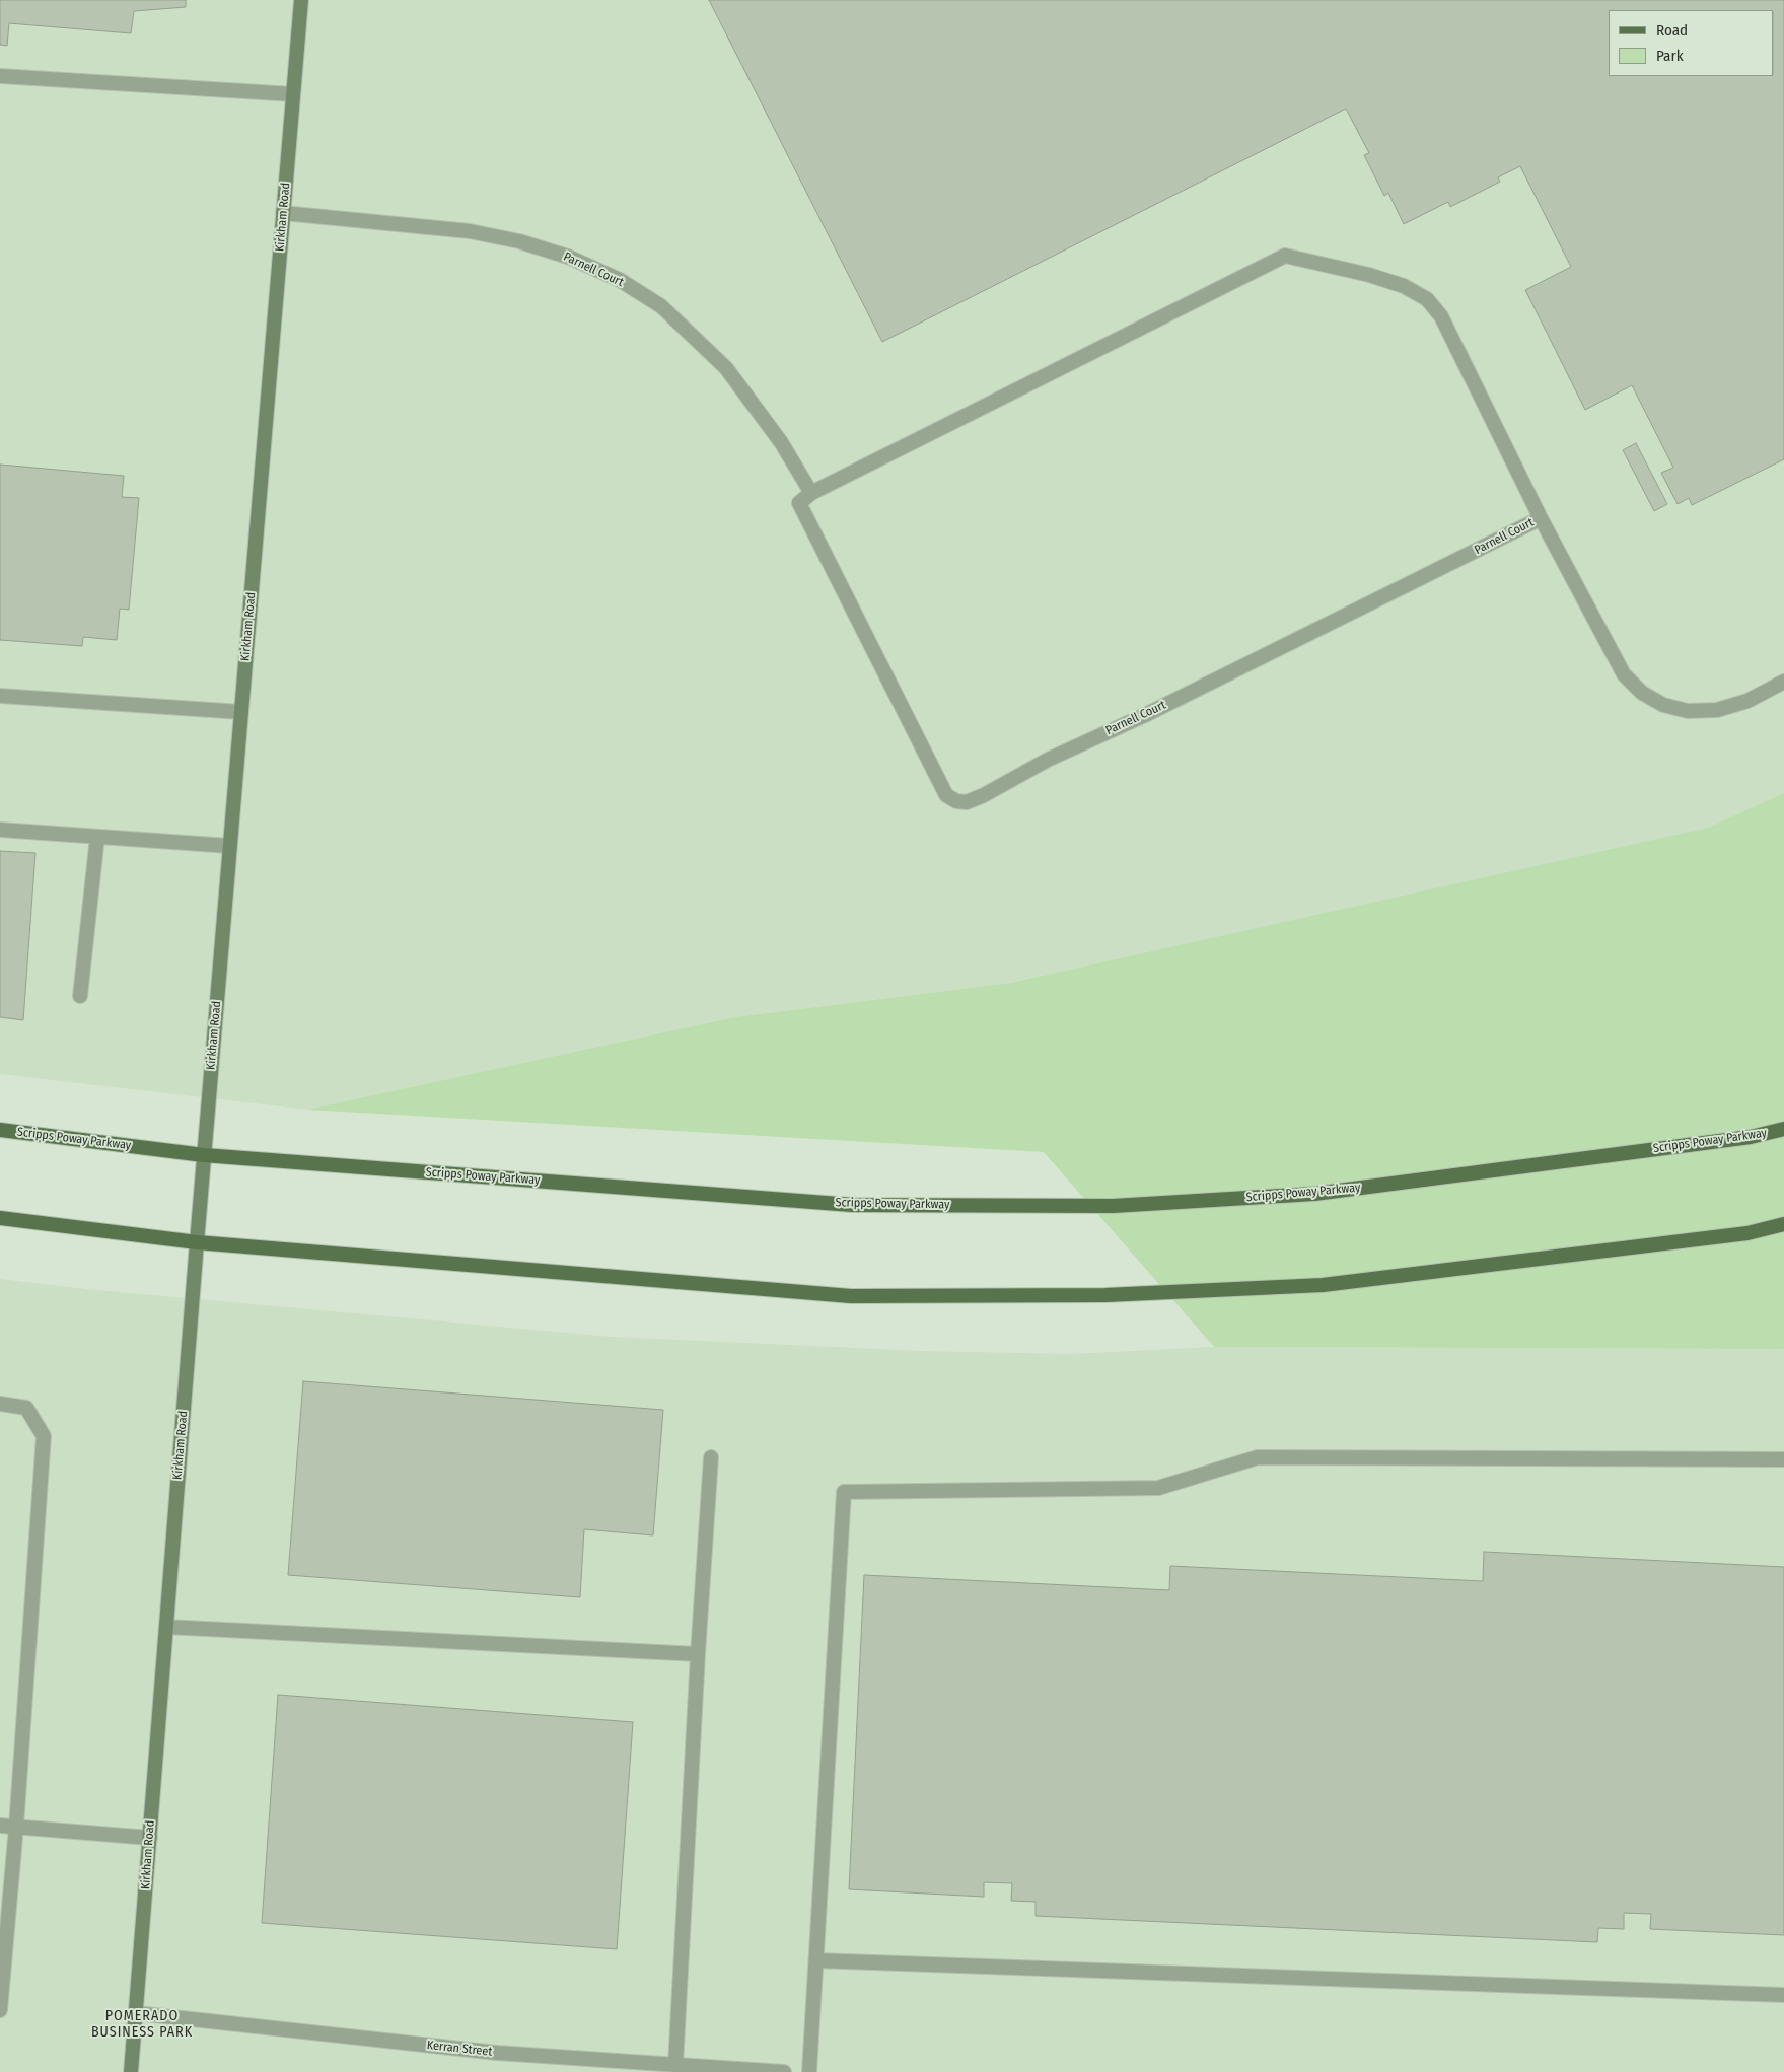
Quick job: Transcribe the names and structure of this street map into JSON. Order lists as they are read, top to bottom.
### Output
{
  "streets": {
    "main road": ["Kirkham Road", "Scripps Poway Parkway"],
    "street": ["Parnell Court", "Kerran Street"]
  },
  "crossings": [
    ["Kirkham Road", "Parnell Court"],
    ["Kirkham Road", "Scripps Poway Parkway"],
    ["Kirkham Road", "Kerran Street"]
  ],
  "districts": ["POMERADO BUSINESS PARK"],
  "legend": ["Road", "Park"]
}
